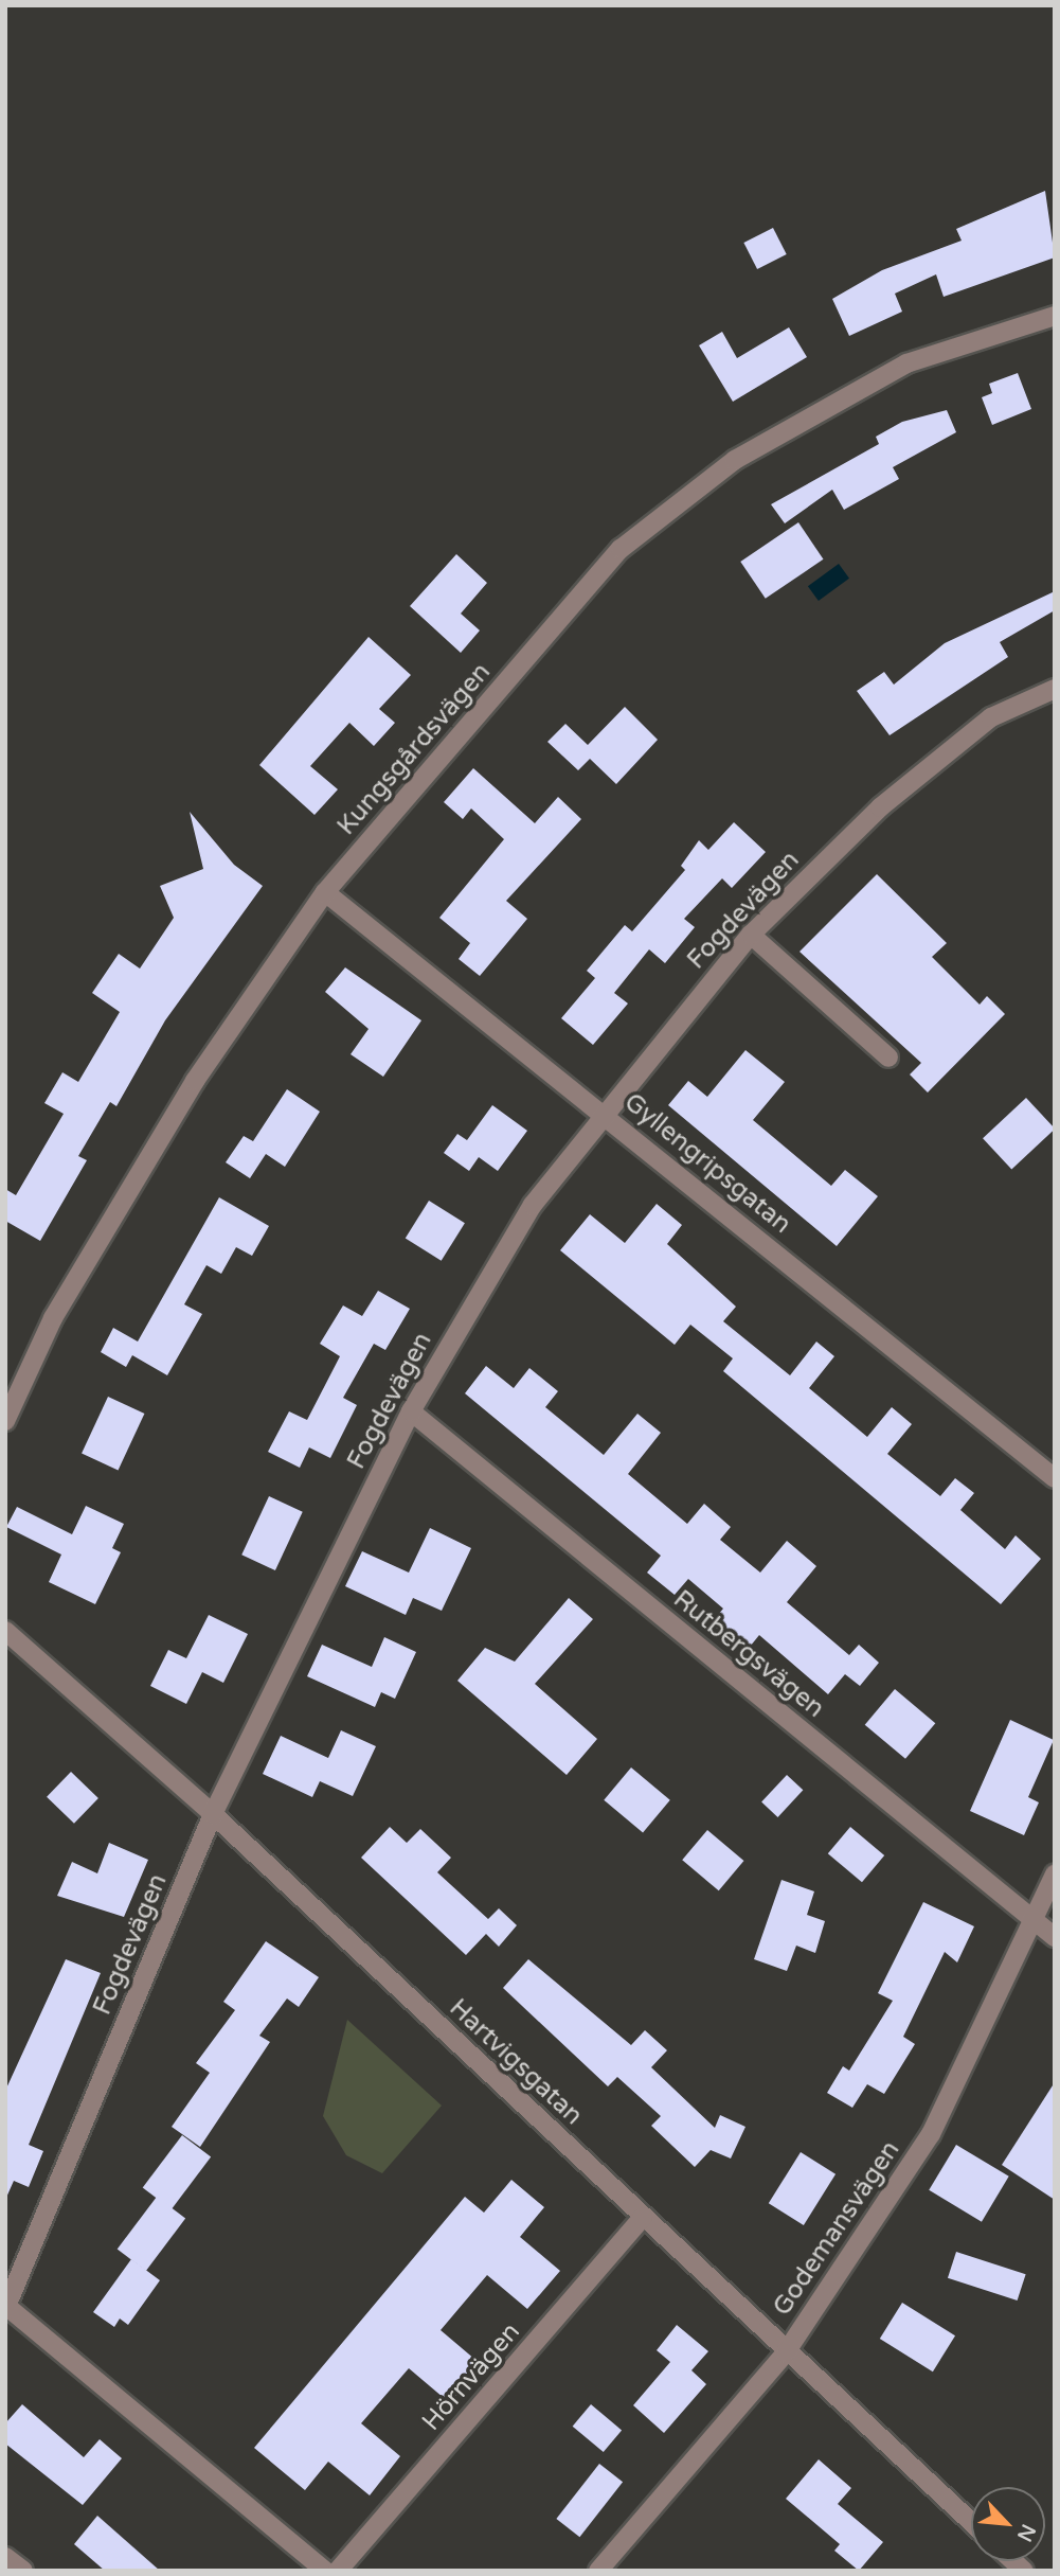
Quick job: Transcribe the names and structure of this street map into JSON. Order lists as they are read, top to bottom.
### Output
{
  "streets": {
    "street": [
      "Kungsgårdsvägen",
      "Fogdevägen",
      "Gyllengripsgatan",
      "Rutbergsvägen",
      "Hartvigsgatan",
      "Godemansvägen",
      "Hörnvägen"
    ]
  },
  "crossings": [
    ["Kungsgårdsvägen", "Gyllengripsgatan"],
    ["Fogdevägen", "Gyllengripsgatan"],
    ["Fogdevägen", "Rutbergsvägen"],
    ["Fogdevägen", "Hartvigsgatan"],
    ["Rutbergsvägen", "Godemansvägen"],
    ["Hartvigsgatan", "Godemansvägen"],
    ["Hartvigsgatan", "Hörnvägen"]
  ],
  "north": "bottom right"
}
